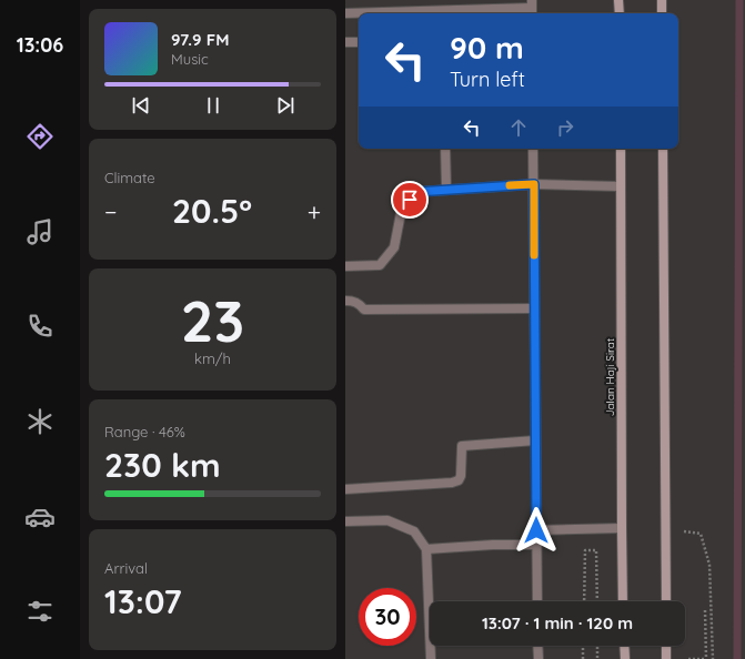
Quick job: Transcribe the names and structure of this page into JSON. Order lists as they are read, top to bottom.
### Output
{
  "streets": {
    "main road": ["Jalan Haji Sirat"]
  },
  "page": {
    "tabs": "13:06",
    "turn": ["90 m", "Turn left"],
    "song": ["97.9 FM", "Music"],
    "tile": [
      "Climate",
      ["23", "km/h"],
      ["Range · 46%", "230 km"],
      ["Arrival", "13:07"]
    ],
    "heat": ["−", "20.5°", "+"],
    "limit": "30",
    "trip": "13:07 · 1 min · 120 m"
  }
}
